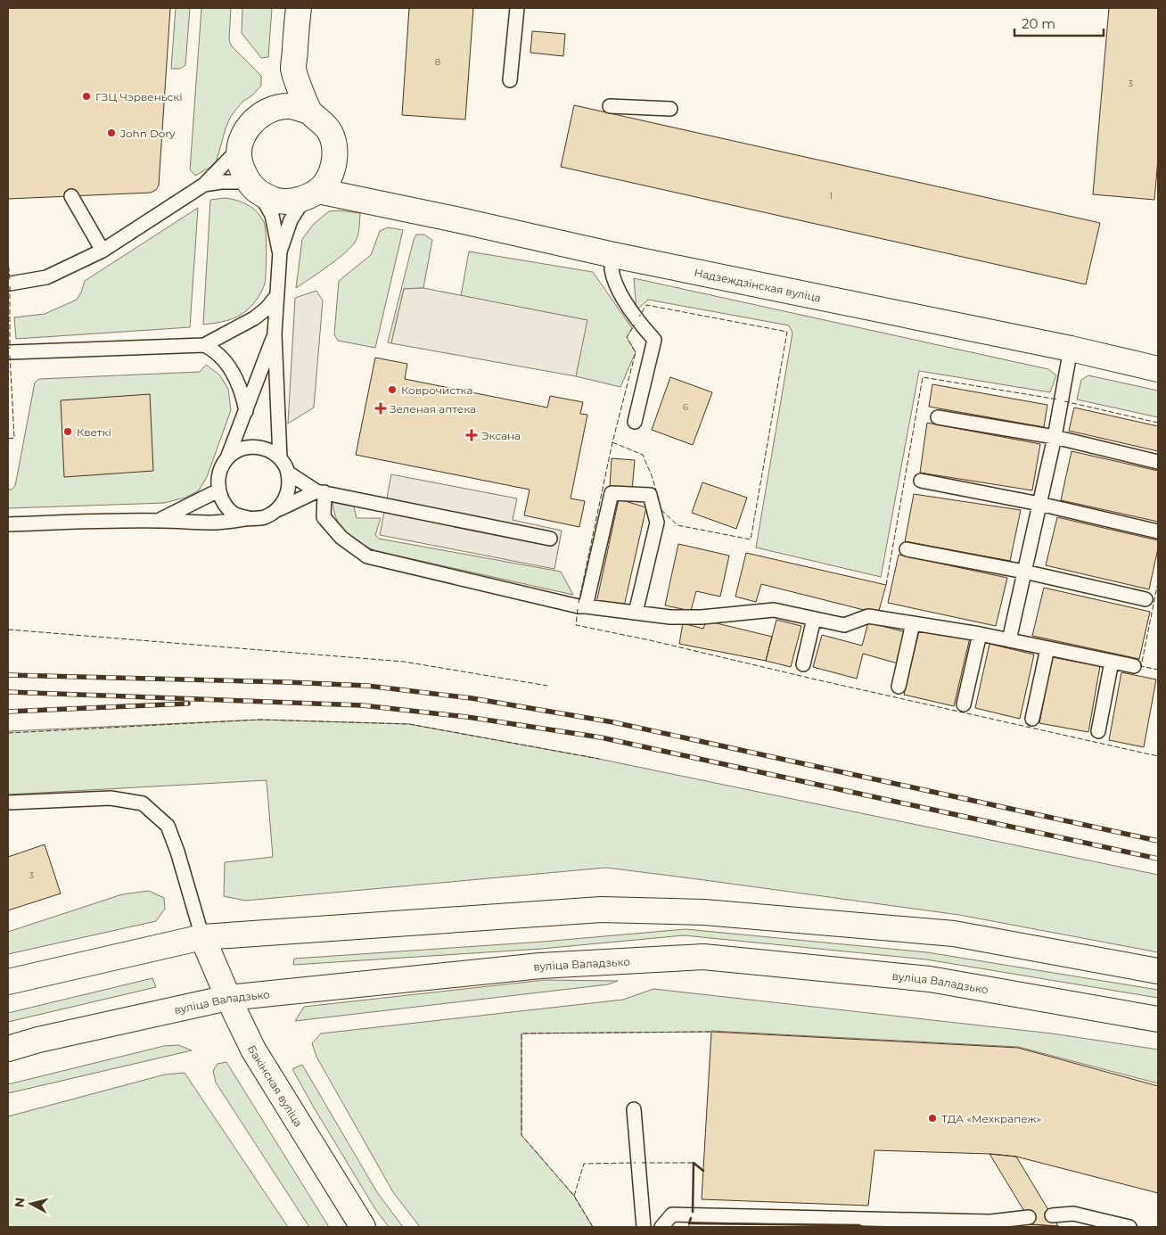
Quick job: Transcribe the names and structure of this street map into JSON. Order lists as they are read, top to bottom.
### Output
{
  "streets": {
    "main road": ["Надзеждзінская вуліца", "вуліца Валадзько", "Бакінская вуліца"]
  },
  "crossings": [
    ["вуліца Валадзько", "Бакінская вуліца"]
  ],
  "places": {
    "other": [
      "ГЗЦ Чэрвеньскі",
      "John Dory",
      "Коврочистка",
      "Кветкі",
      "ТДА «Мехкрапеж»"
    ],
    "health": ["Зеленая аптека", "Эксана"]
  },
  "house_numbers": [
    "8",
    "3",
    "1",
    "6",
    "3"
  ],
  "scale_bar": "20 m",
  "north": "left"
}
